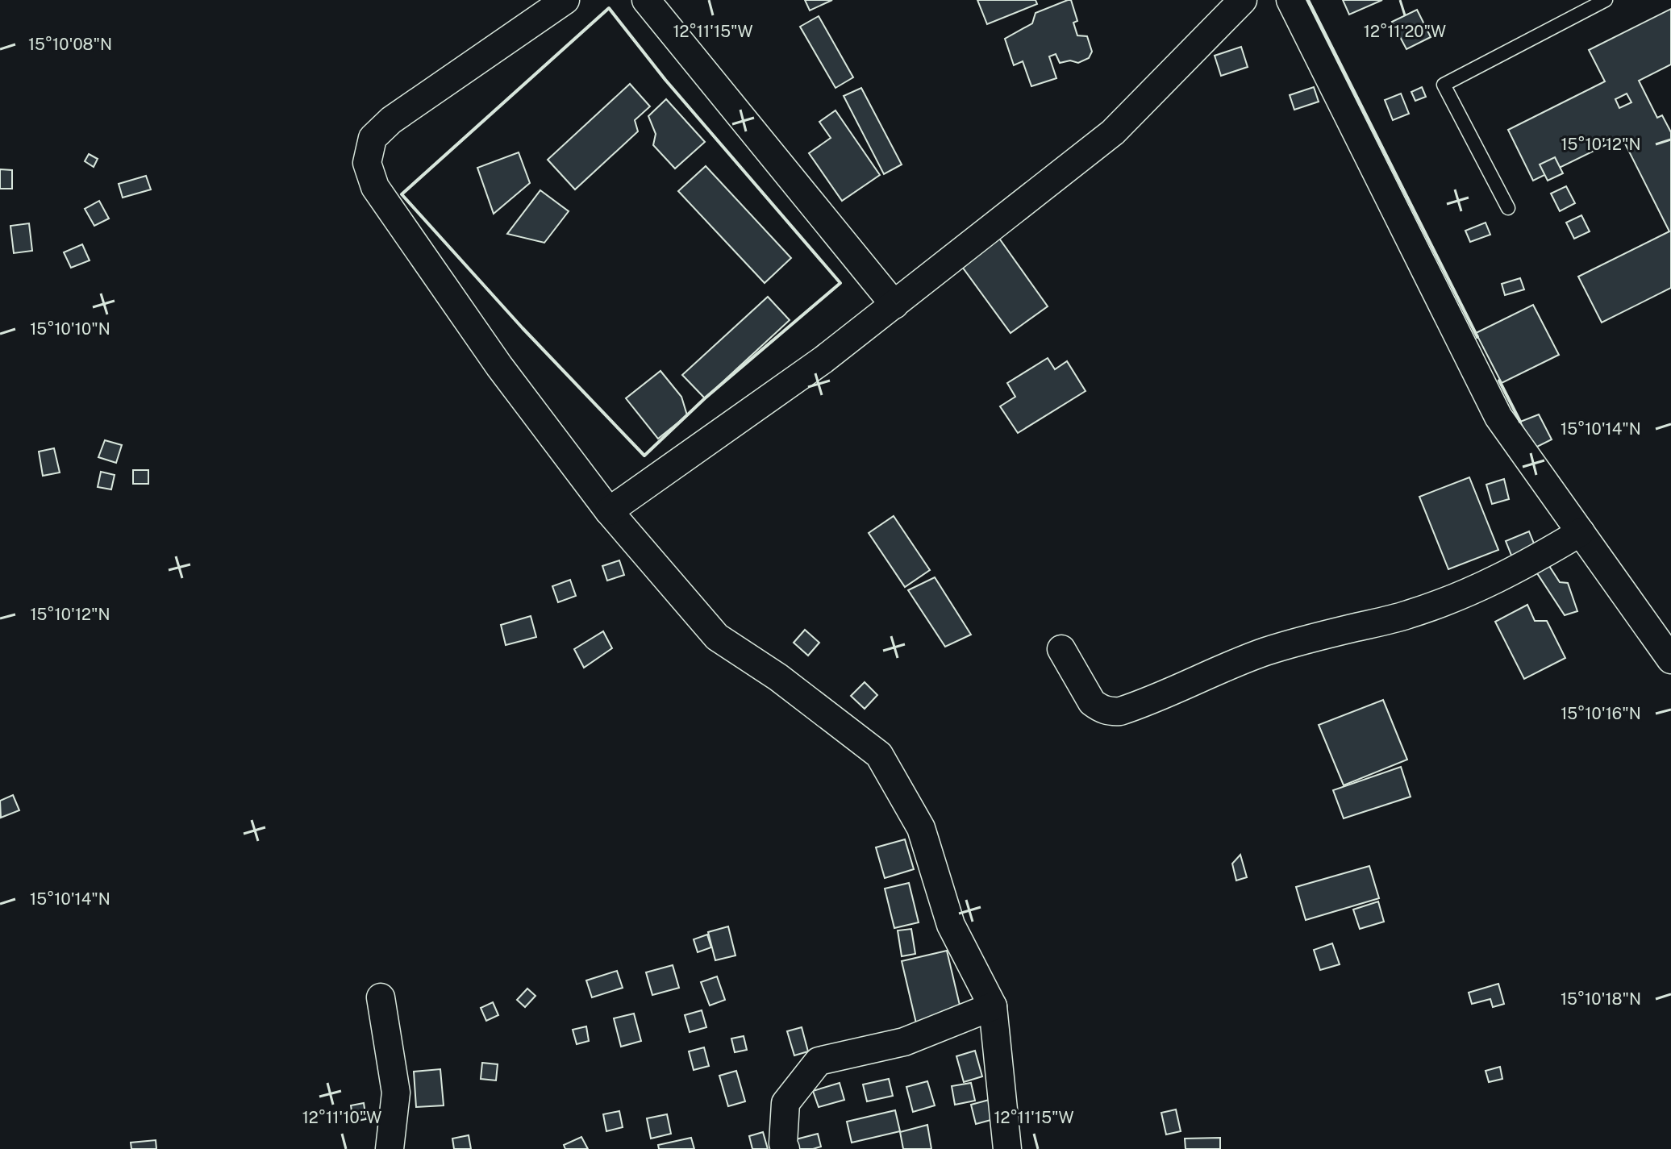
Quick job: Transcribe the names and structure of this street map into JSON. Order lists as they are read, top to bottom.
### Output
{
  "coordinates": [
    "12°11'15\"W",
    "12°11'20\"W",
    "15°10'08\"N",
    "15°10'12\"N",
    "15°10'10\"N",
    "15°10'14\"N",
    "15°10'16\"N",
    "15°10'18\"N",
    "12°11'10\"W"
  ]
}
